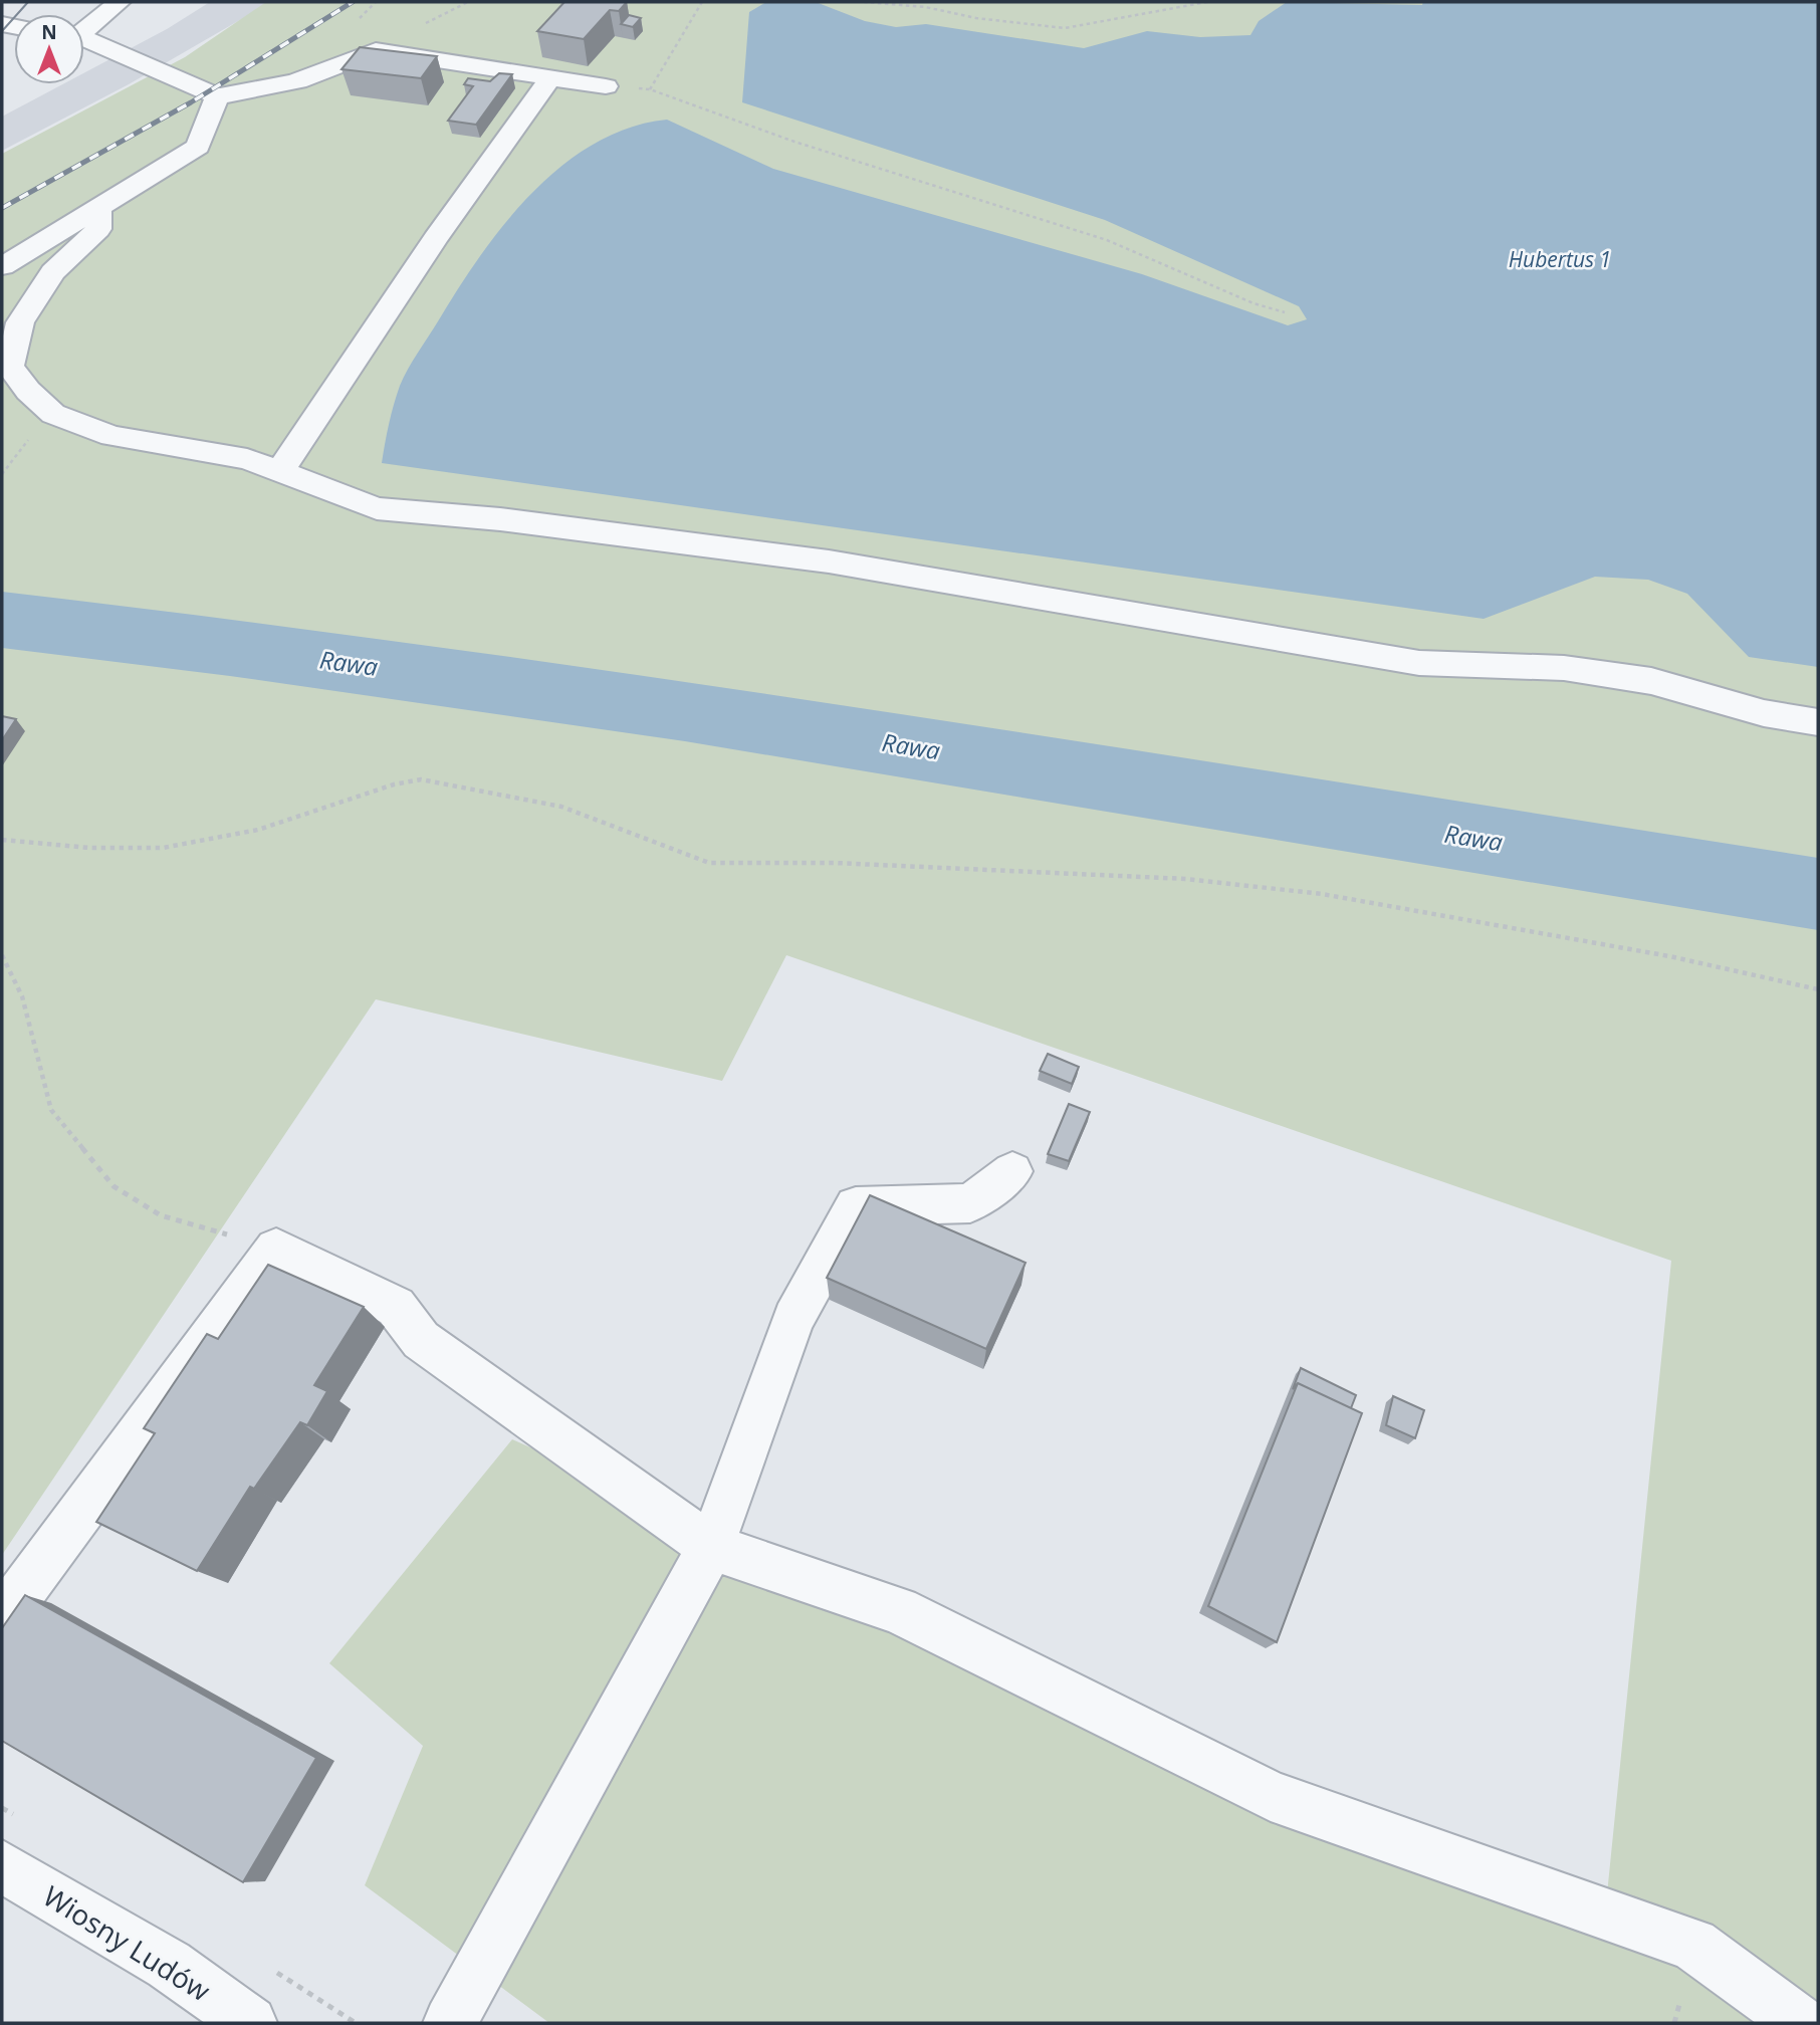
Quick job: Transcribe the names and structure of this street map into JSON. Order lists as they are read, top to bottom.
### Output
{
  "streets": {
    "street": ["Wiosny Ludów"]
  },
  "water": ["Hubertus 1", "Rawa"],
  "north": "top"
}
